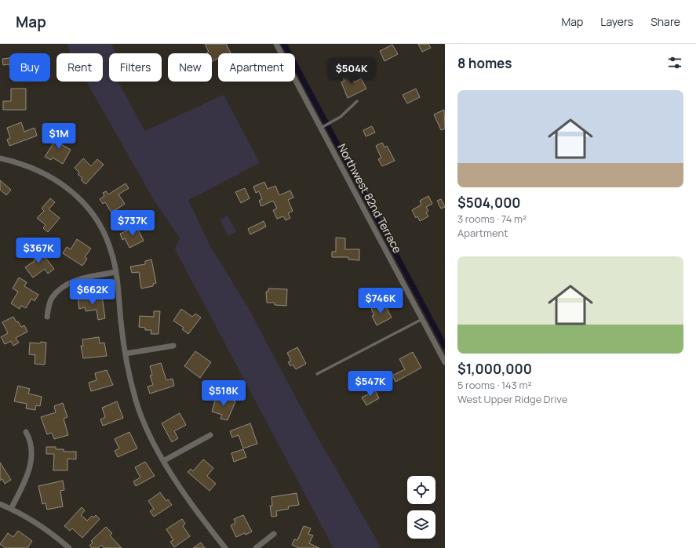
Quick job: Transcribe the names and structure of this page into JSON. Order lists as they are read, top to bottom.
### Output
{
  "streets": {
    "street": ["Northwest 82nd Terrace"]
  },
  "page": {
    "header": "Map",
    "nav": ["Map", "Layers", "Share"],
    "heading": "8 homes",
    "chip": [
      "Buy",
      "Rent",
      "Filters",
      "New",
      "Apartment"
    ],
    "price": [
      "$504K",
      "$1M",
      "$737K",
      "$367K",
      "$662K",
      "$746K",
      "$547K",
      "$518K"
    ],
    "list": [
      {
        "name": "$504,000",
        "note": "3 rooms · 74 m² · Apartment"
      },
      {
        "name": "$1,000,000",
        "note": "5 rooms · 143 m² · West Upper Ridge Drive"
      }
    ]
  }
}
